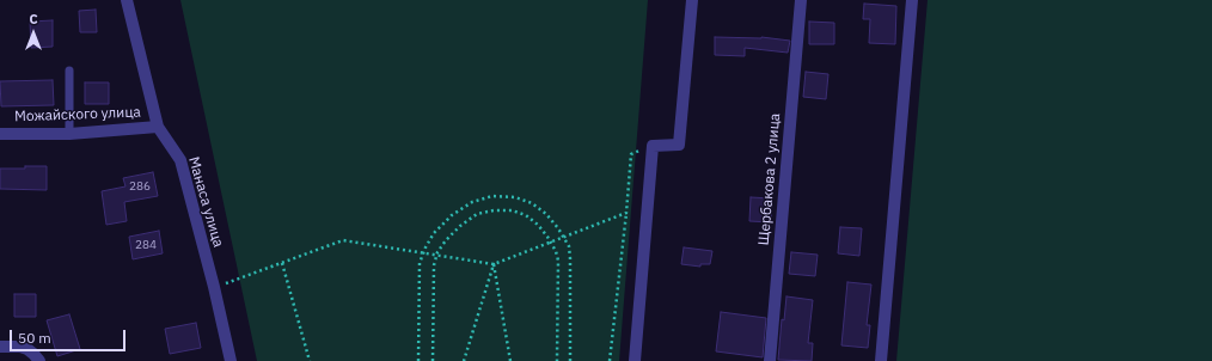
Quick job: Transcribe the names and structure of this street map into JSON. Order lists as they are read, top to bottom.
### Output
{
  "streets": {
    "street": ["Можайского улица", "Щербакова 2 улица", "Манаса улица"]
  },
  "crossings": [
    ["Можайского улица", "Манаса улица"]
  ],
  "house_numbers": ["286", "284"],
  "scale_bar": "50 m",
  "north": "top"
}
